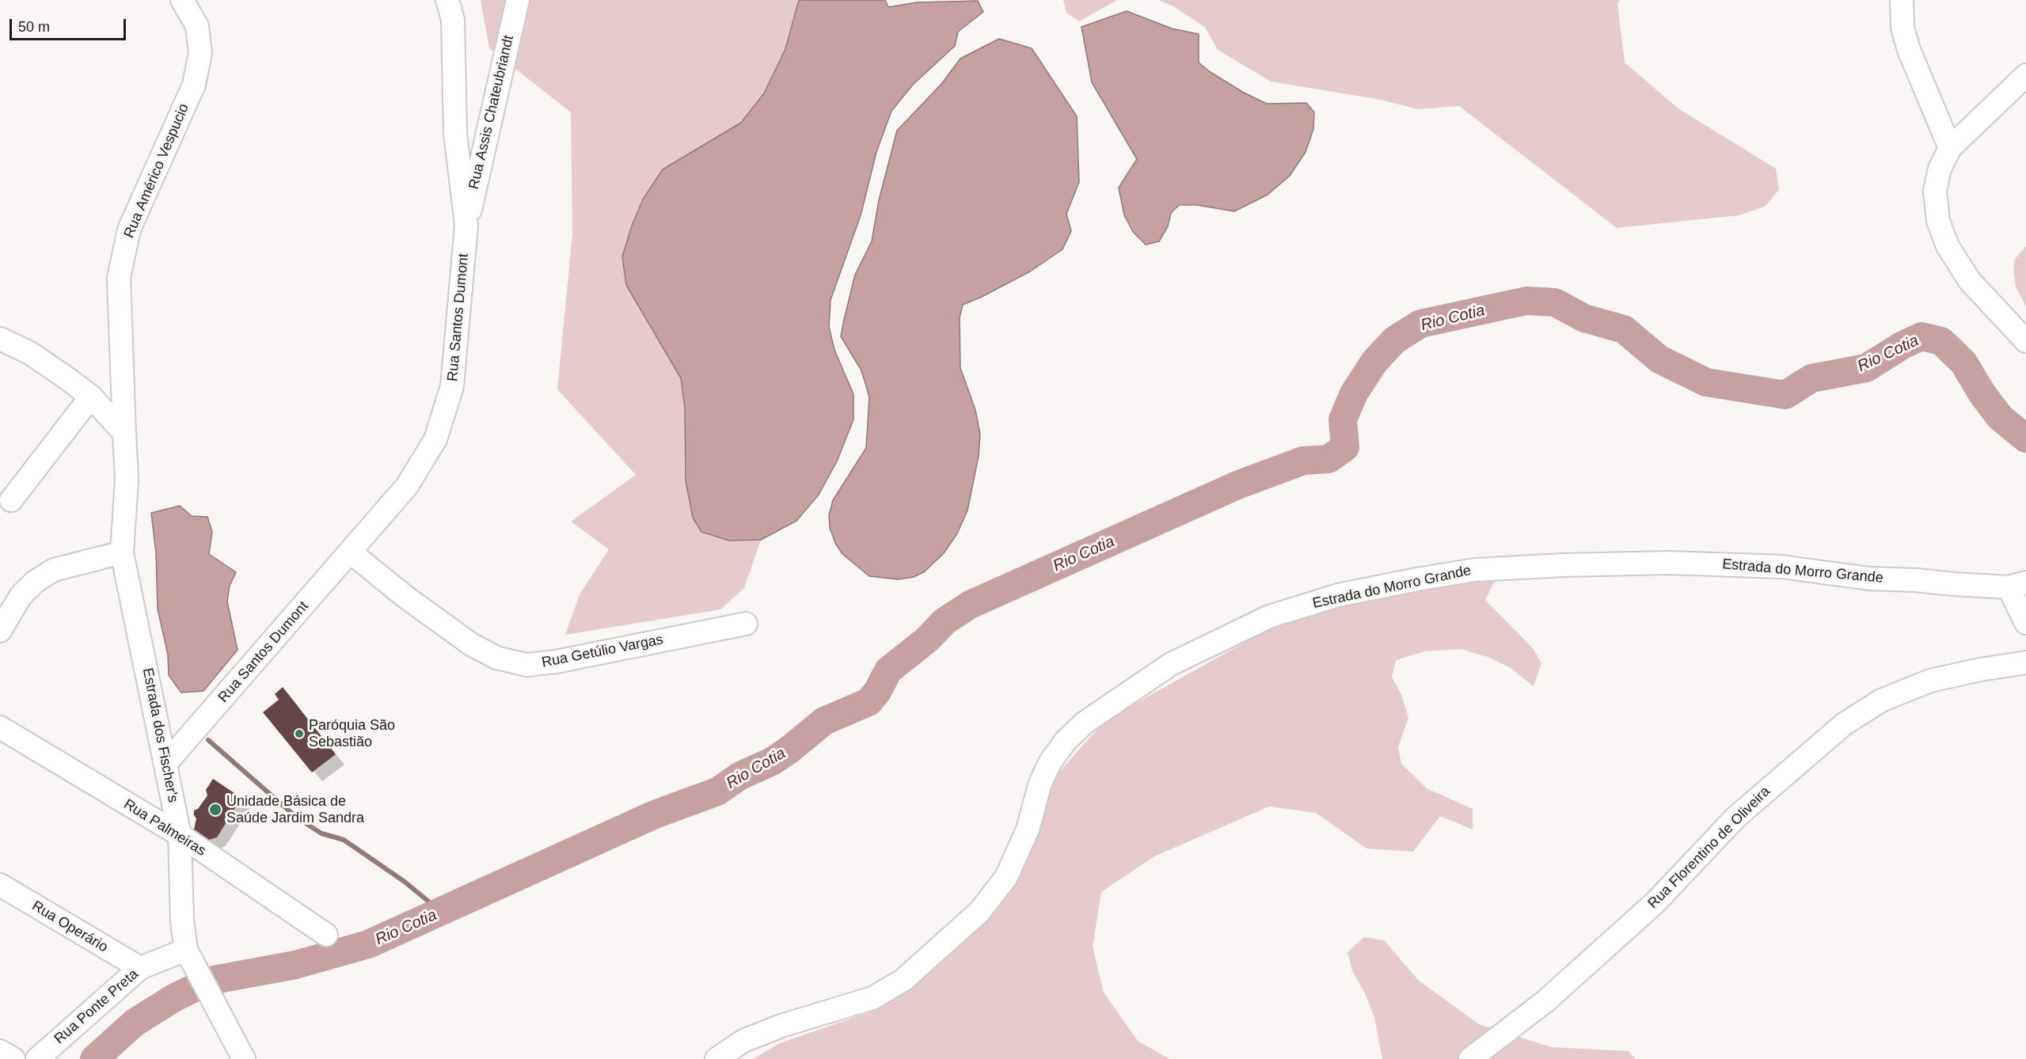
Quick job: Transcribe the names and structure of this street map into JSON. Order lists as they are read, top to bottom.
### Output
{
  "streets": {
    "street": [
      "Rua Assis Chateubriandt",
      "Rua Américo Vespucio",
      "Rua Santos Dumont",
      "Estrada do Morro Grande",
      "Rua Getúlio Vargas",
      "Estrada dos Fischer's",
      "Rua Palmeiras",
      "Rua Florentino de Oliveira",
      "Rua Operário",
      "Rua Ponte Preta"
    ]
  },
  "crossings": [
    ["Rua Assis Chateubriandt", "Rua Santos Dumont"],
    ["Rua Américo Vespucio", "Estrada dos Fischer's"],
    ["Rua Santos Dumont", "Rua Getúlio Vargas"],
    ["Rua Santos Dumont", "Estrada dos Fischer's"],
    ["Estrada dos Fischer's", "Rua Palmeiras"],
    ["Estrada dos Fischer's", "Rua Ponte Preta"],
    ["Rua Operário", "Rua Ponte Preta"]
  ],
  "water": ["Rio Cotia"],
  "places": ["Paróquia São Sebastião", "Unidade Básica de Saúde Jardim Sandra"],
  "scale_bar": "50 m"
}
